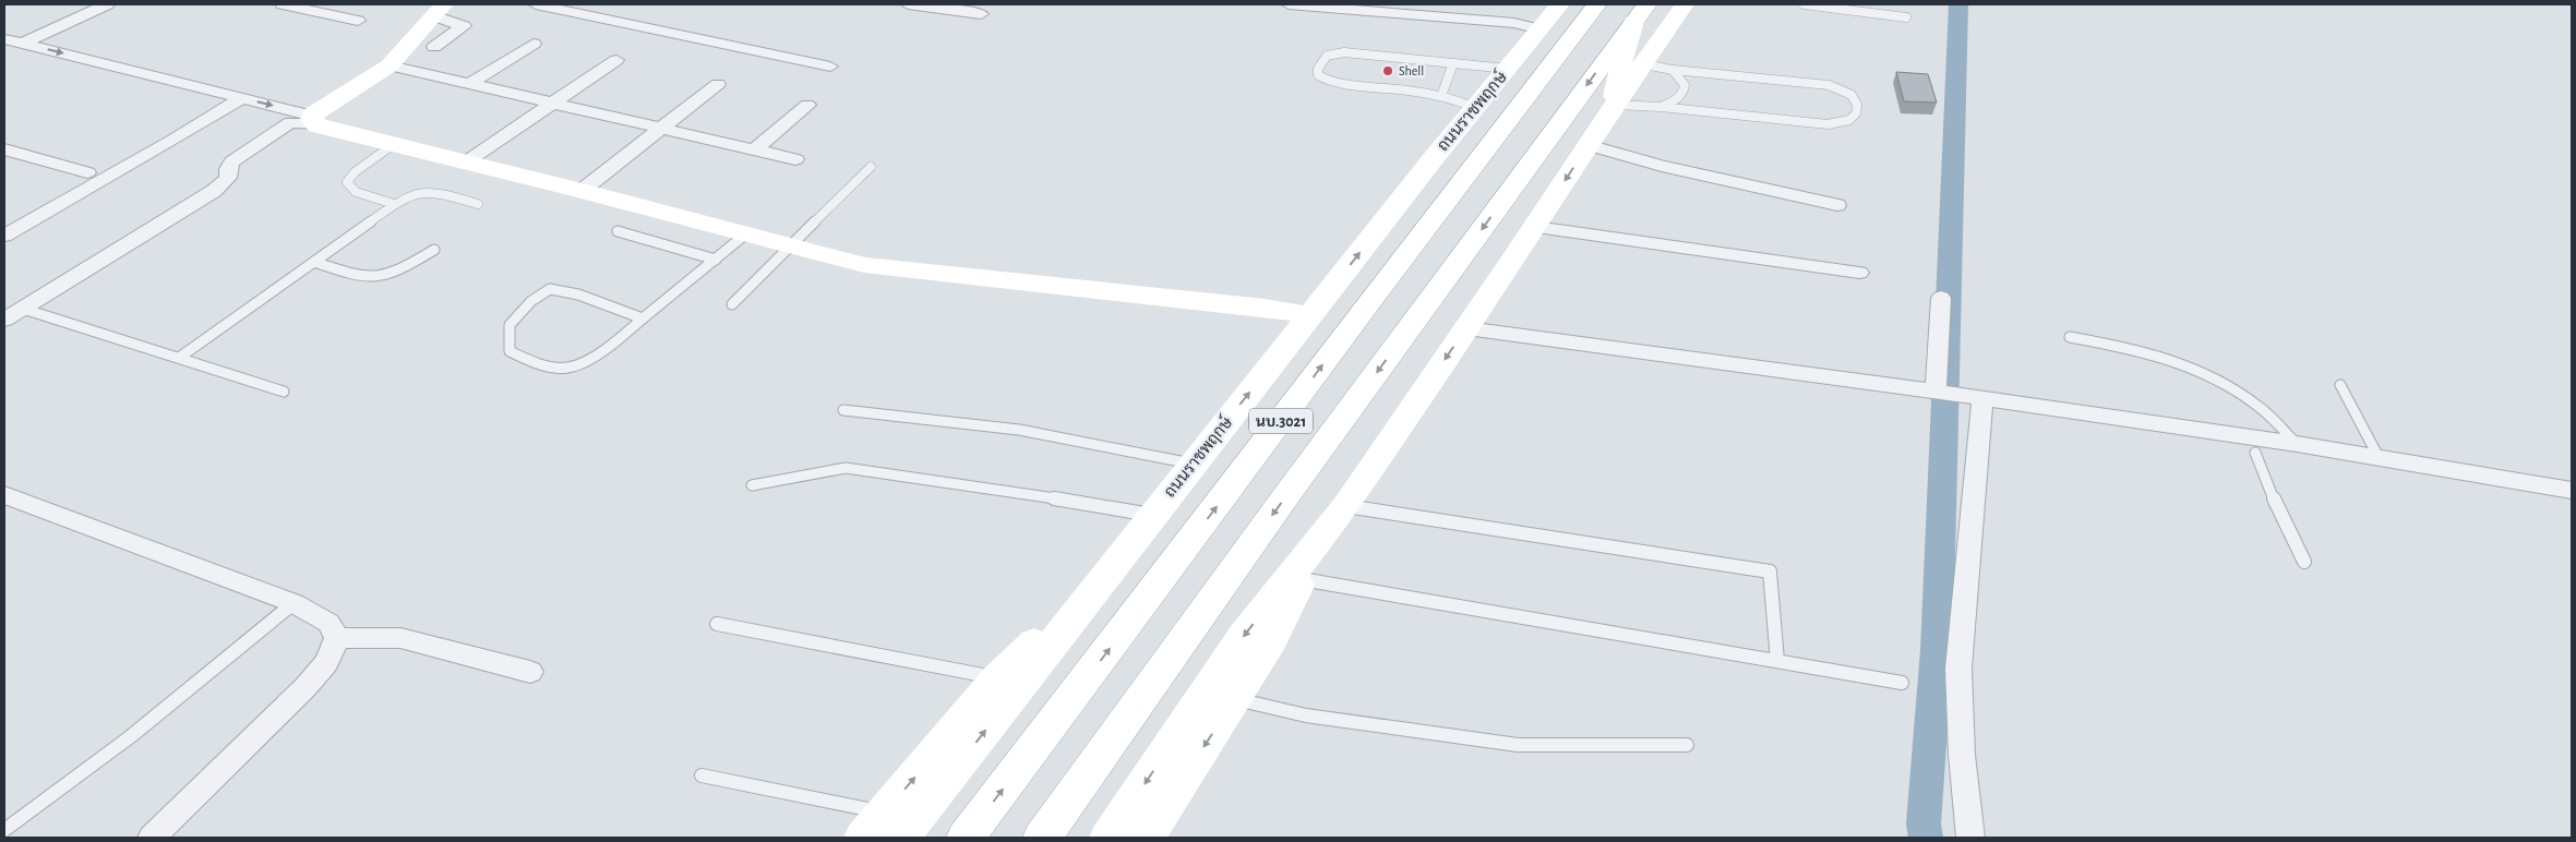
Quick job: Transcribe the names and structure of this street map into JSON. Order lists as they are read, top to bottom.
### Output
{
  "streets": {
    "main road": ["ถนนราชพฤกษ์", "นบ.3021"]
  },
  "places": ["Shell"]
}
